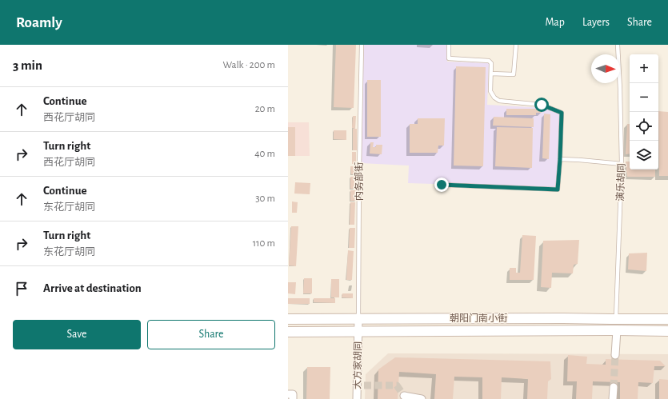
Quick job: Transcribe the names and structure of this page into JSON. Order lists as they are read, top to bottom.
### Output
{
  "streets": {
    "main road": ["朝阳门南小街"],
    "street": ["大方家胡同"],
    "lane": ["内务部街", "演乐胡同"]
  },
  "crossings": [
    ["内务部街", "朝阳门南小街"],
    ["内务部街", "大方家胡同"],
    ["演乐胡同", "朝阳门南小街"],
    ["朝阳门南小街", "大方家胡同"]
  ],
  "north": "right",
  "page": {
    "header": "Roamly",
    "nav": ["Map", "Layers", "Share"],
    "heading": ["3 min", "Walk · 200 m"],
    "map_buttons": ["+", "−"],
    "list": [
      ["Continue", "西花厅胡同", "20 m"],
      ["Turn right", "西花厅胡同", "40 m"],
      ["Continue", "东花厅胡同", "30 m"],
      ["Turn right", "东花厅胡同", "110 m"],
      "Arrive at destination"
    ],
    "buttons": ["Save", "Share"]
  }
}
